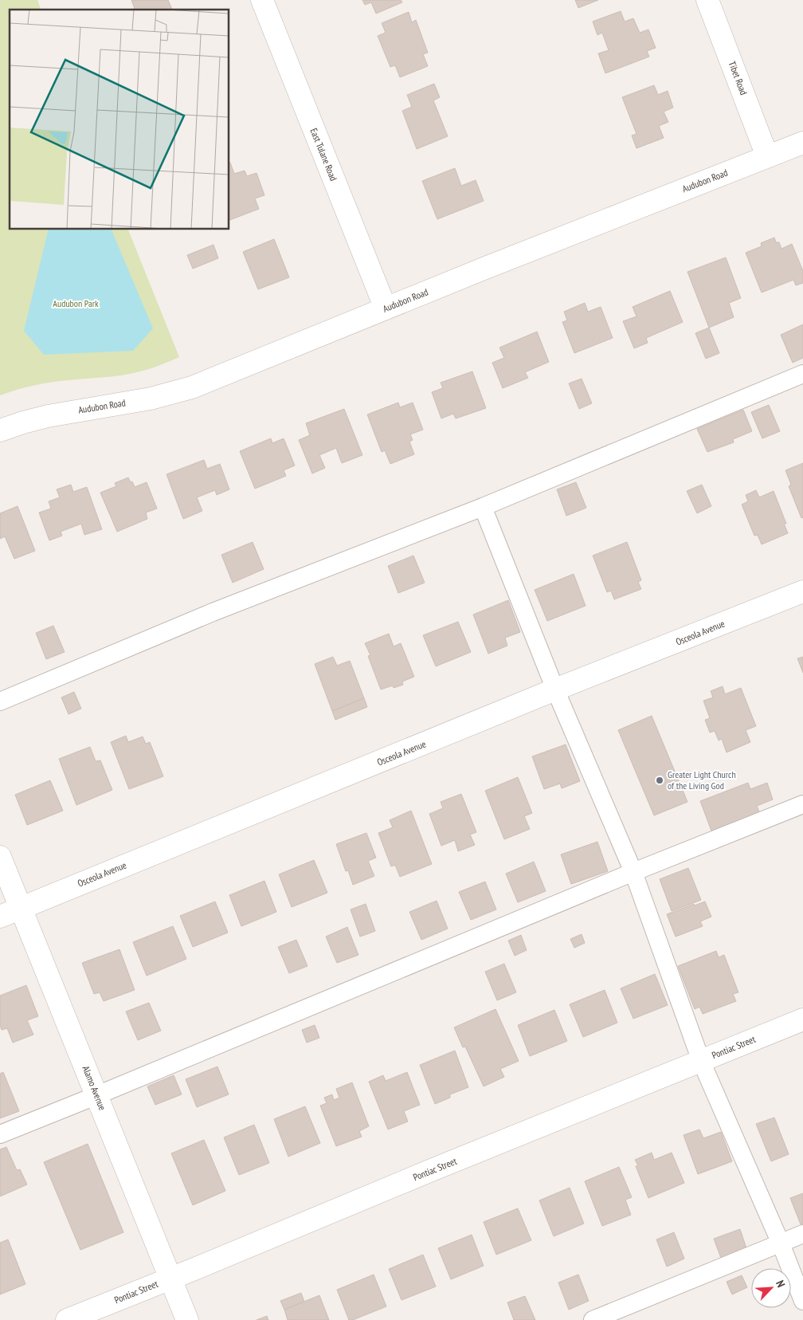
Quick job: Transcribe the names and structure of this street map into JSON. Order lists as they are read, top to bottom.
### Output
{
  "streets": {
    "street": [
      "Tibet Road",
      "East Tulane Road",
      "Audubon Road",
      "Osceola Avenue",
      "Pontiac Street",
      "Alamo Avenue"
    ]
  },
  "crossings": [
    ["Tibet Road", "Audubon Road"],
    ["East Tulane Road", "Audubon Road"],
    ["Osceola Avenue", "Alamo Avenue"],
    ["Pontiac Street", "Alamo Avenue"]
  ],
  "parks": ["Audubon Park"],
  "places": ["Greater Light Church of the Living God"],
  "north": "top right"
}
